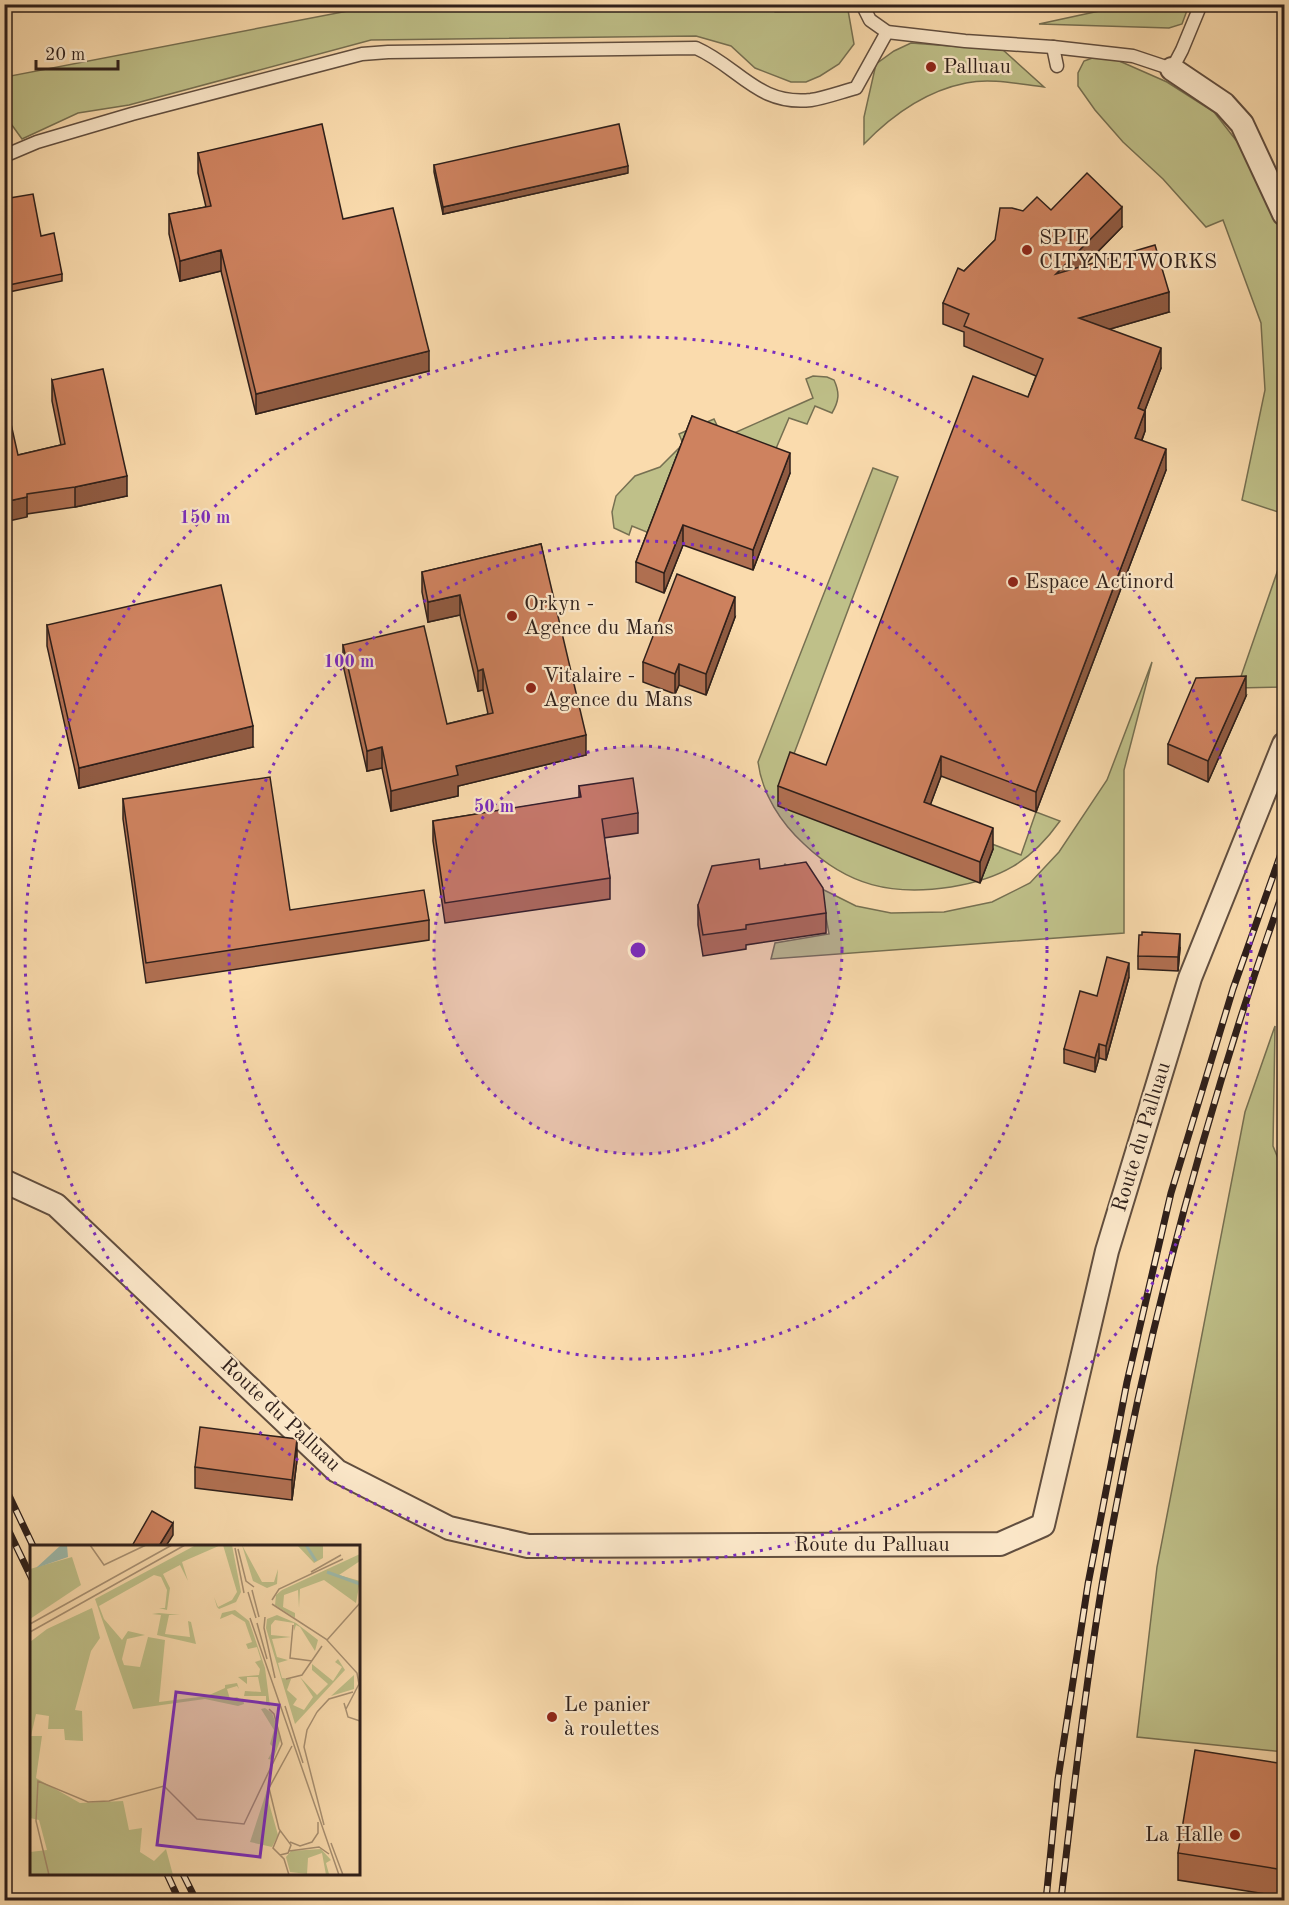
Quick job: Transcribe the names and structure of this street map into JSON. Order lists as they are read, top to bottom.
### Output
{
  "streets": {
    "street": ["Route du Palluau"]
  },
  "places": [
    "Palluau",
    "SPIE CITYNETWORKS",
    "Espace Actinord",
    "Orkyn - Agence du Mans",
    "Vitalaire - Agence du Mans",
    "Le panier à roulettes",
    "La Halle"
  ],
  "scale_bar": "20 m",
  "rings": ["150 m", "100 m", "50 m"]
}
